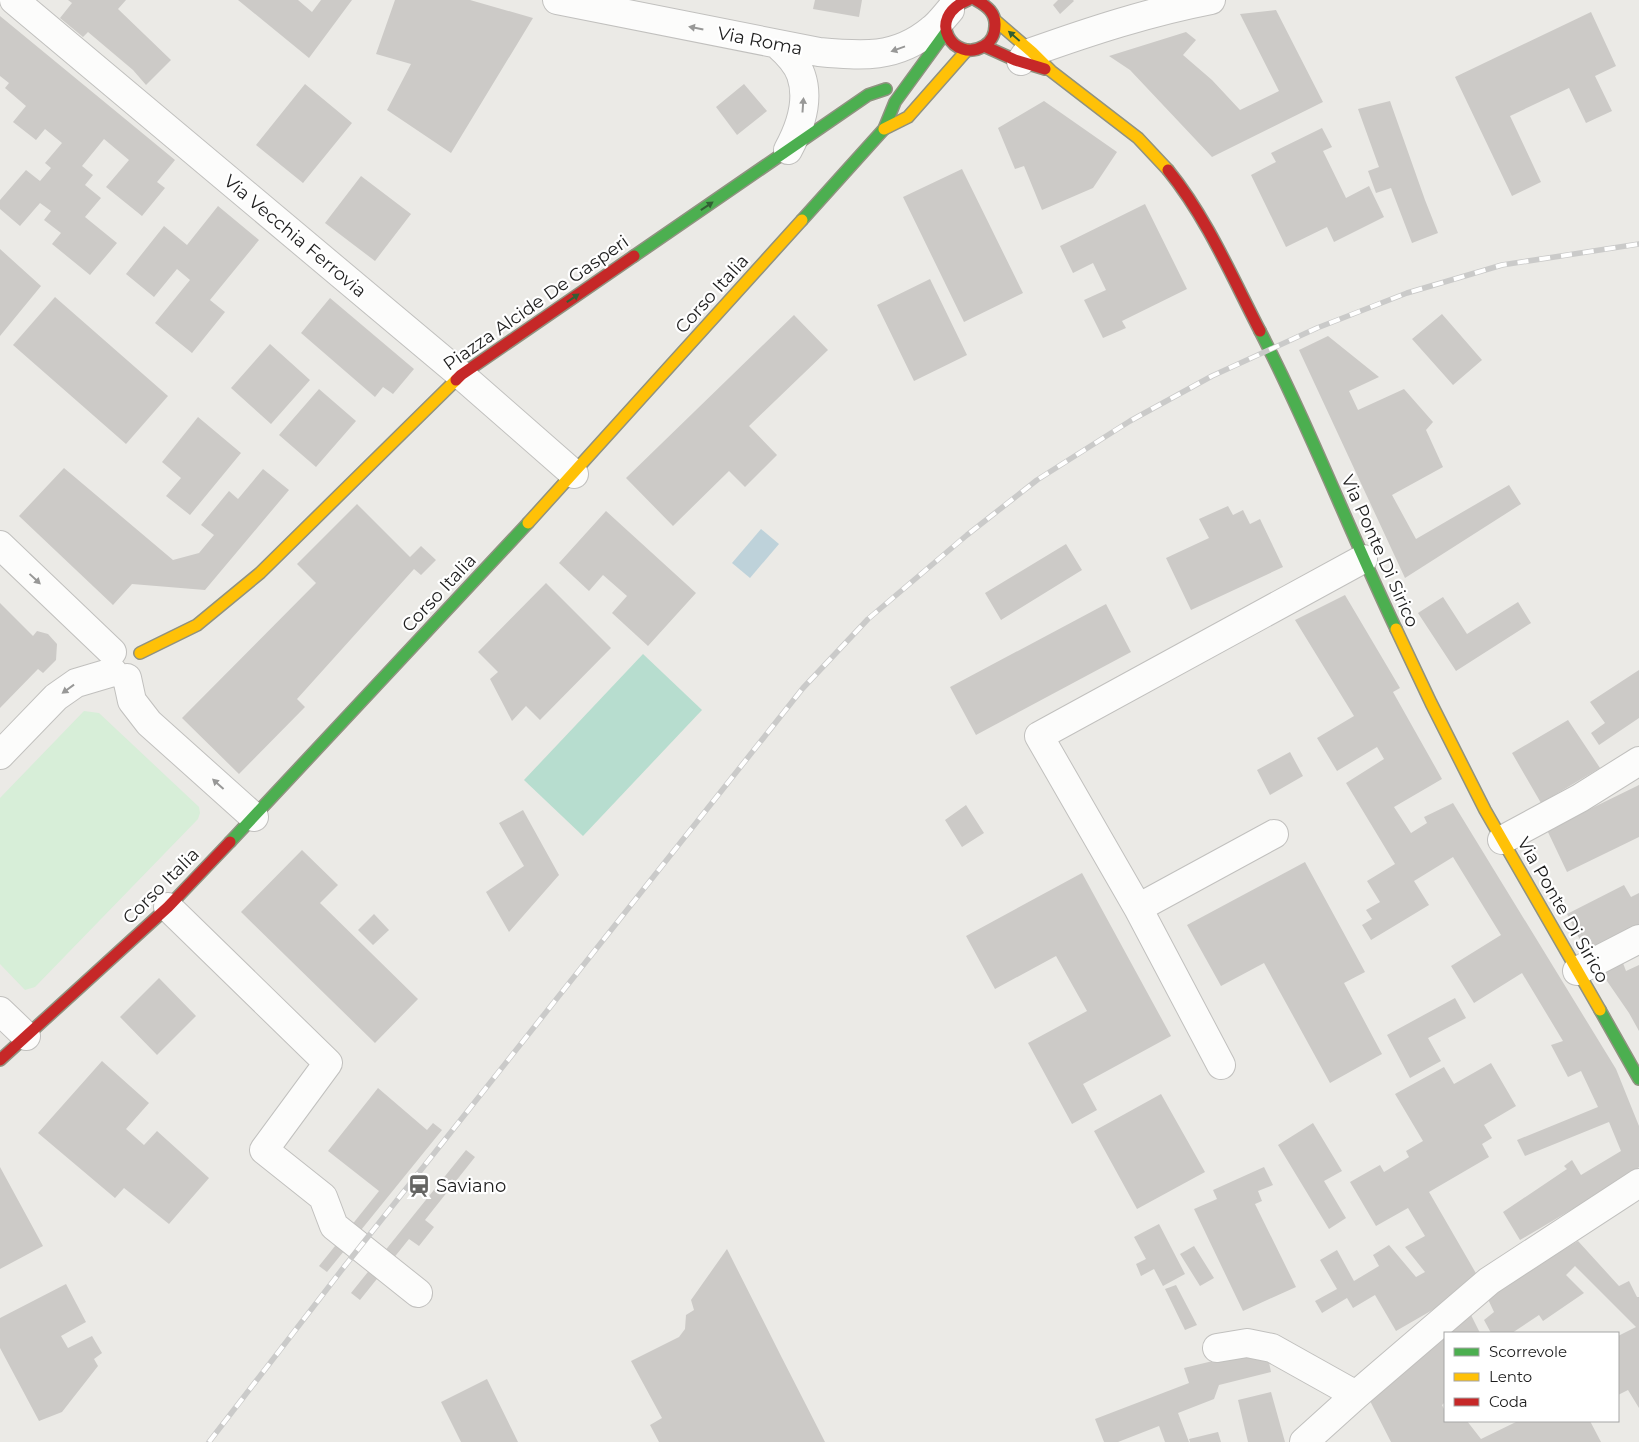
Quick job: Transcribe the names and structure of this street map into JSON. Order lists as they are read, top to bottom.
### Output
{
  "streets": {
    "street": [
      "Via Roma",
      "Via Vecchia Ferrovia",
      "Corso Italia",
      "Piazza Alcide De Gasperi",
      "Via Ponte Di Sirico"
    ]
  },
  "crossings": [
    ["Via Vecchia Ferrovia", "Corso Italia"],
    ["Via Vecchia Ferrovia", "Piazza Alcide De Gasperi"]
  ],
  "one_way": ["Via Roma", "Piazza Alcide De Gasperi"],
  "places": {
    "station": ["Saviano"]
  },
  "legend": ["Scorrevole", "Lento", "Coda"]
}
